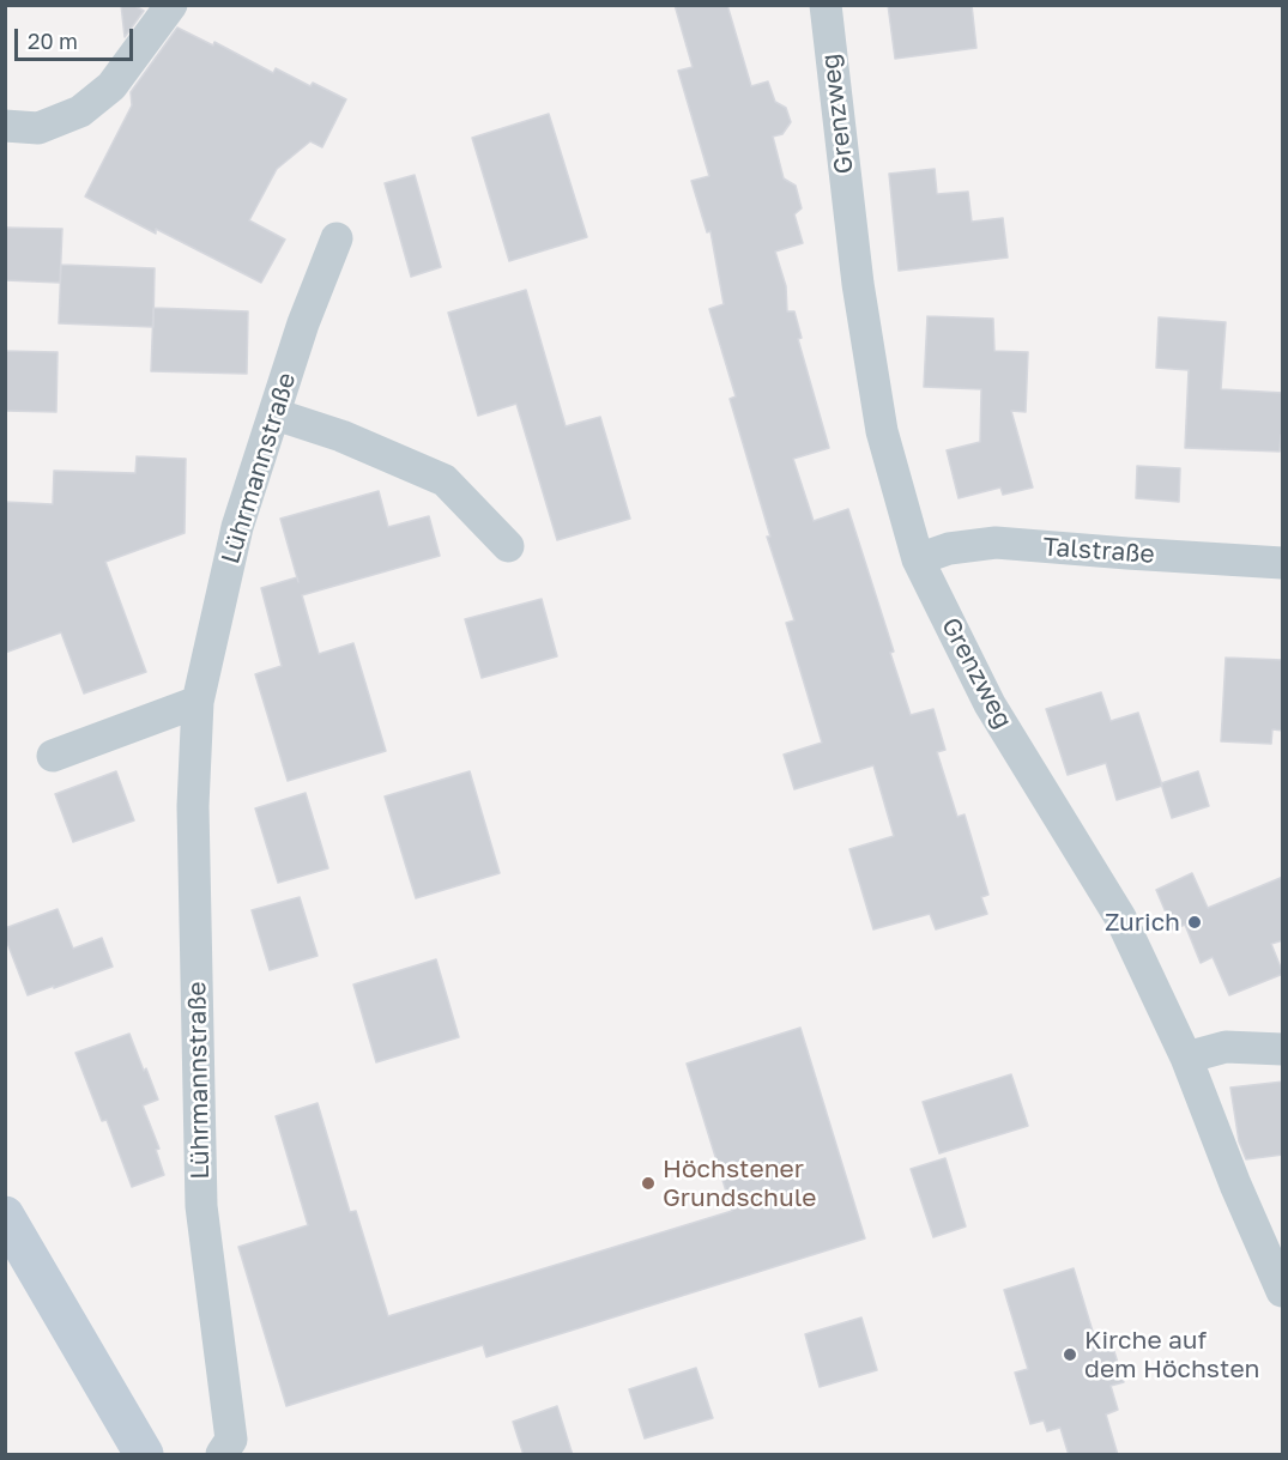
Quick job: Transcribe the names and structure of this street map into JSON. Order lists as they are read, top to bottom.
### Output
{
  "streets": {
    "street": ["Grenzweg", "Lührmannstraße", "Talstraße"]
  },
  "crossings": [
    ["Grenzweg", "Talstraße"]
  ],
  "places": ["Zurich", "Höchstener Grundschule", "Kirche auf dem Höchsten"],
  "scale_bar": "20 m"
}
